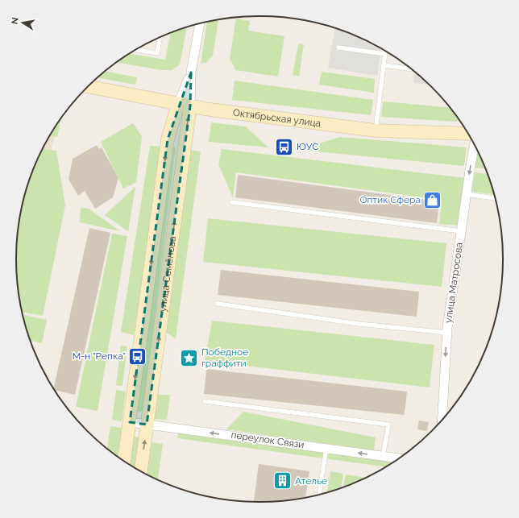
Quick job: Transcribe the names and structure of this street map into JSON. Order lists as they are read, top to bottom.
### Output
{
  "streets": {
    "street": [
      "Октябрьская улица",
      "улица Семёнова",
      "улица Матросова",
      "переулок Связи"
    ]
  },
  "crossings": [
    ["Октябрьская улица", "улица Семёнова"],
    ["улица Семёнова", "переулок Связи"]
  ],
  "one_way": ["улица Матросова", "переулок Связи"],
  "places": {
    "bus stop": ["ЮУС", "М-н \"Репка\""],
    "shop": ["Оптик Сфера"],
    "place": ["Победное граффити"],
    "building": ["Ателье"]
  },
  "north": "left"
}
